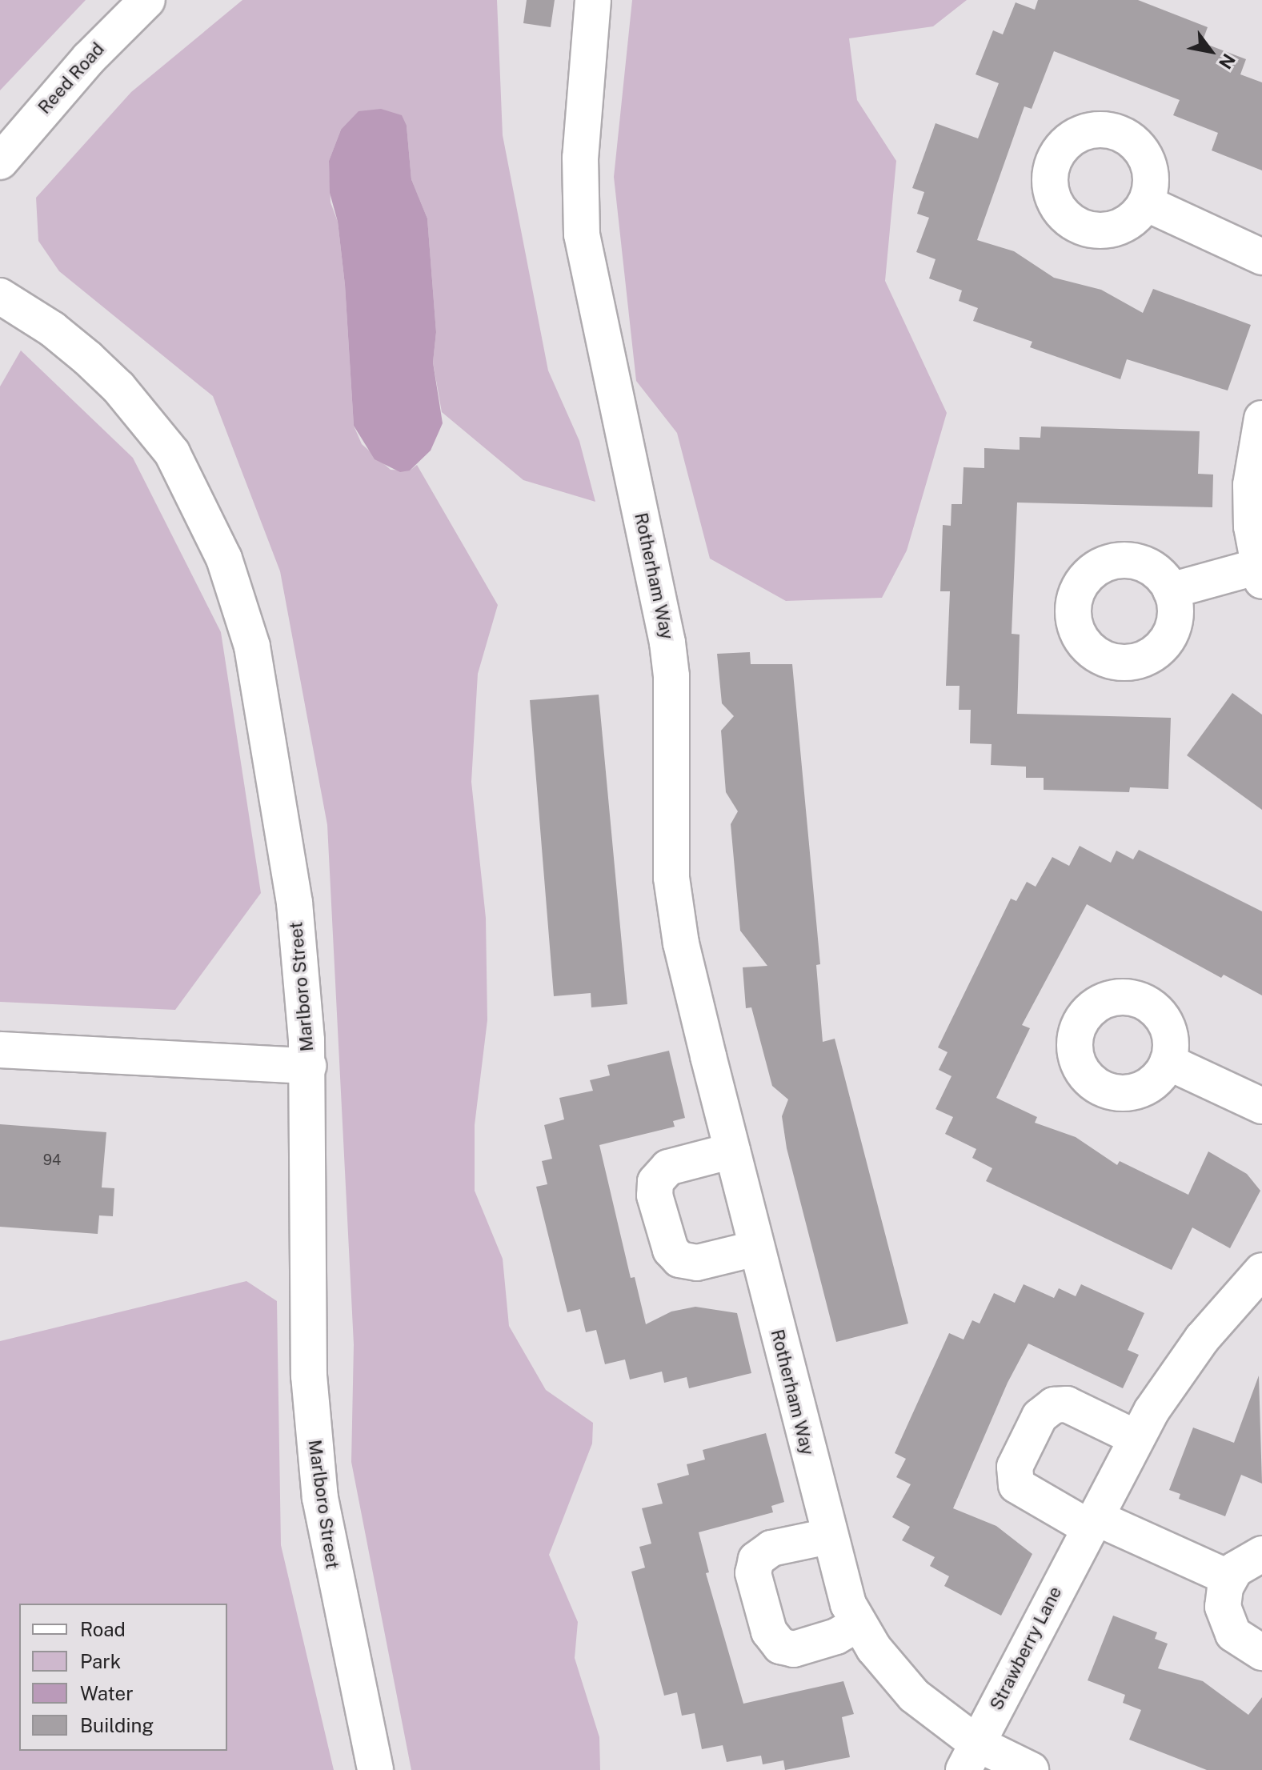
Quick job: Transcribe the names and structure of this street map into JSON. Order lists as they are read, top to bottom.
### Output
{
  "streets": {
    "street": [
      "Reed Road",
      "Rotherham Way",
      "Marlboro Street",
      "Strawberry Lane"
    ]
  },
  "crossings": [
    ["Rotherham Way", "Strawberry Lane"]
  ],
  "house_numbers": ["94"],
  "legend": [
    "Road",
    "Park",
    "Water",
    "Building"
  ],
  "north": "bottom right"
}
